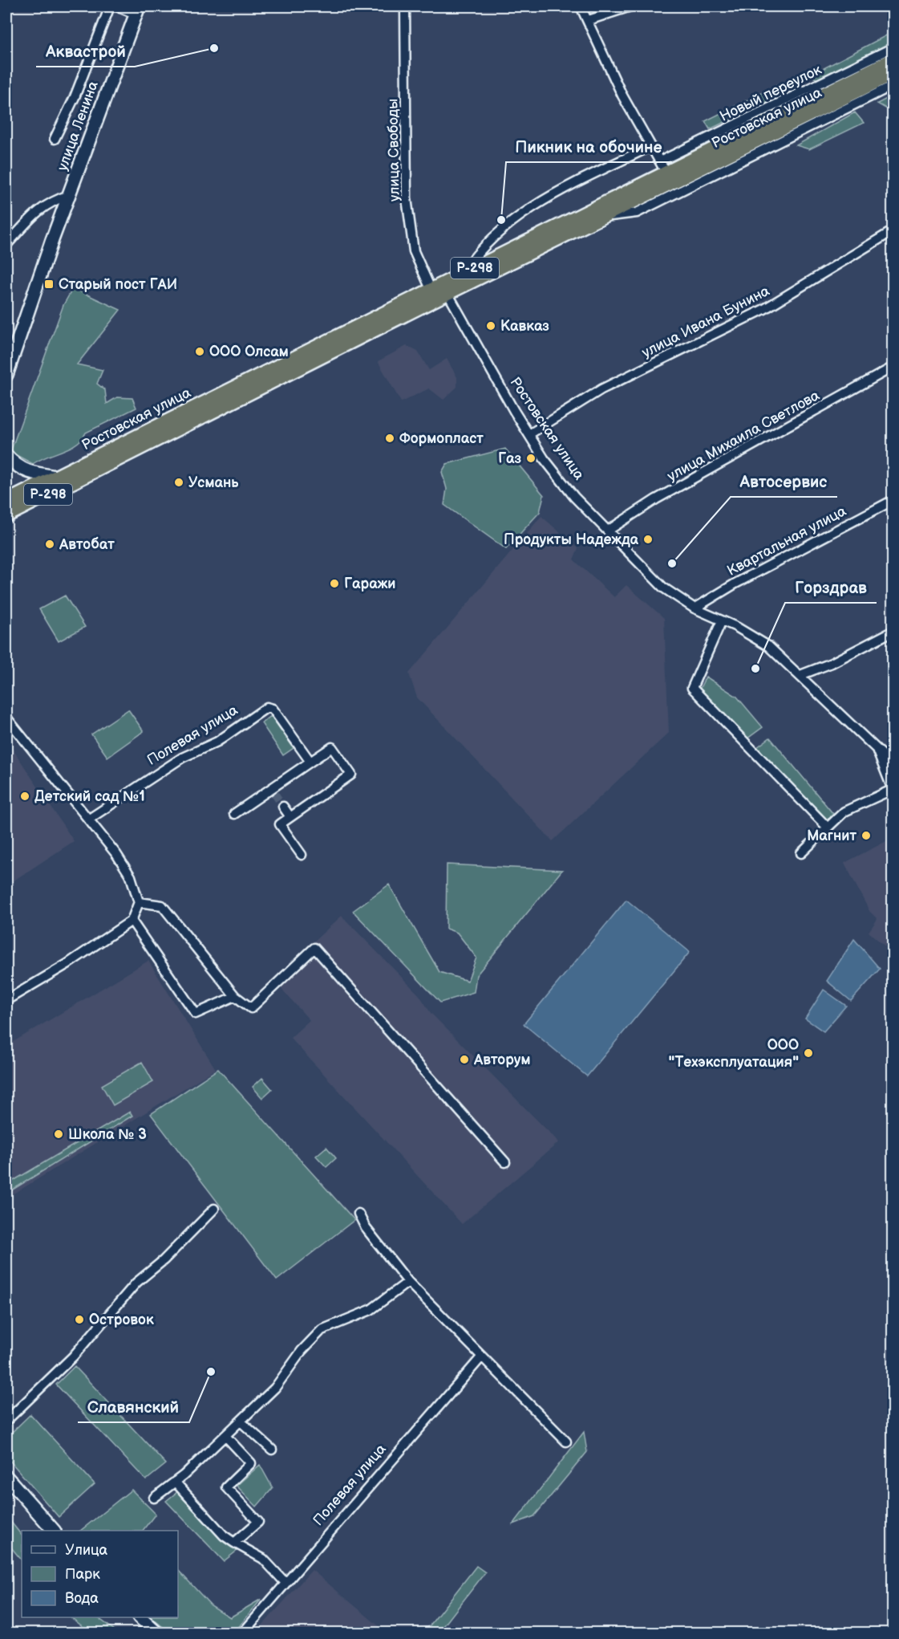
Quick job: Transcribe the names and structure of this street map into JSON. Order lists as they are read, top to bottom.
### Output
{
  "streets": {
    "highway": ["Ростовская улица", "Р-298"],
    "main road": ["улица Ленина"],
    "street": [
      "Новый переулок",
      "улица Свободы",
      "улица Ивана Бунина",
      "улица Михаила Светлова",
      "Квартальная улица",
      "Полевая улица"
    ]
  },
  "crossings": [
    ["Новый переулок", "Ростовская улица"],
    ["Ростовская улица", "улица Свободы"],
    ["Ростовская улица", "Р-298"],
    ["Ростовская улица", "улица Ивана Бунина"],
    ["Ростовская улица", "улица Михаила Светлова"],
    ["Ростовская улица", "Квартальная улица"]
  ],
  "places": {
    "other": [
      "Аквастрой",
      "Пикник на обочине",
      "Кавказ",
      "ООО Олсам",
      "Формопласт",
      "Газ",
      "Усмань",
      "Продукты Надежда",
      "Автобат",
      "Автосервис",
      "Гаражи",
      "Горздрав",
      "Детский сад №1",
      "Магнит",
      "ООО \"Техэксплуатация\"",
      "Авторум",
      "Школа № 3",
      "Островок",
      "Славянский"
    ],
    "transit": ["Старый пост ГАИ"]
  },
  "legend": ["Улица", "Парк", "Вода"]
}
